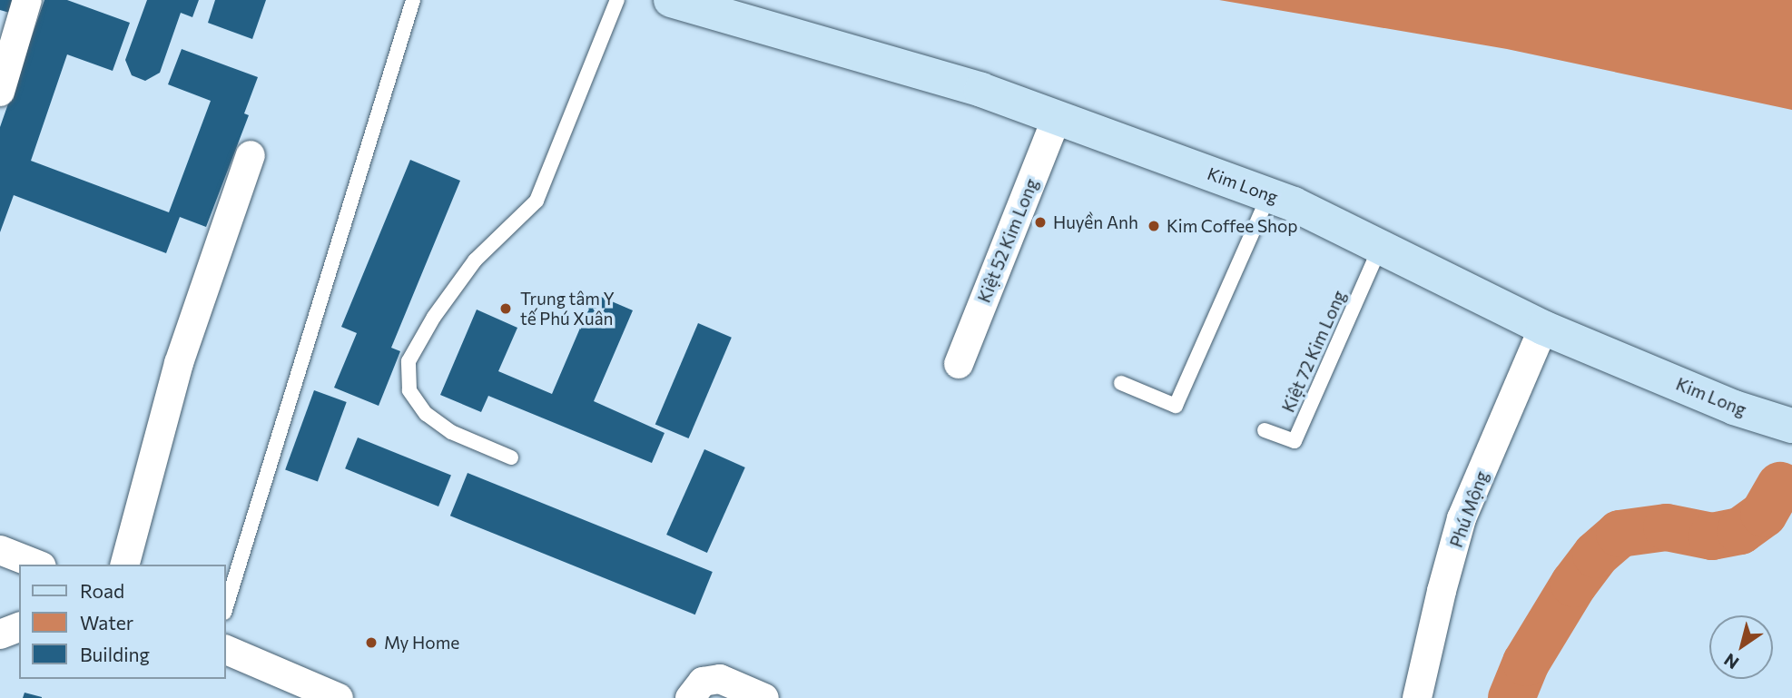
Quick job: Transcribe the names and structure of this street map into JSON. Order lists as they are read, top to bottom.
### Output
{
  "streets": {
    "main road": ["Kim Long"],
    "street": ["Kiệt 52 Kim Long", "Phú Mộng"],
    "lane": ["Kiệt 72 Kim Long"]
  },
  "crossings": [
    ["Kim Long", "Kiệt 52 Kim Long"],
    ["Kim Long", "Kiệt 72 Kim Long"],
    ["Kim Long", "Phú Mộng"]
  ],
  "places": [
    "Huyền Anh",
    "Kim Coffee Shop",
    "Trung tâm Y tế Phú Xuân",
    "My Home"
  ],
  "legend": ["Road", "Water", "Building"],
  "north": "bottom left"
}
